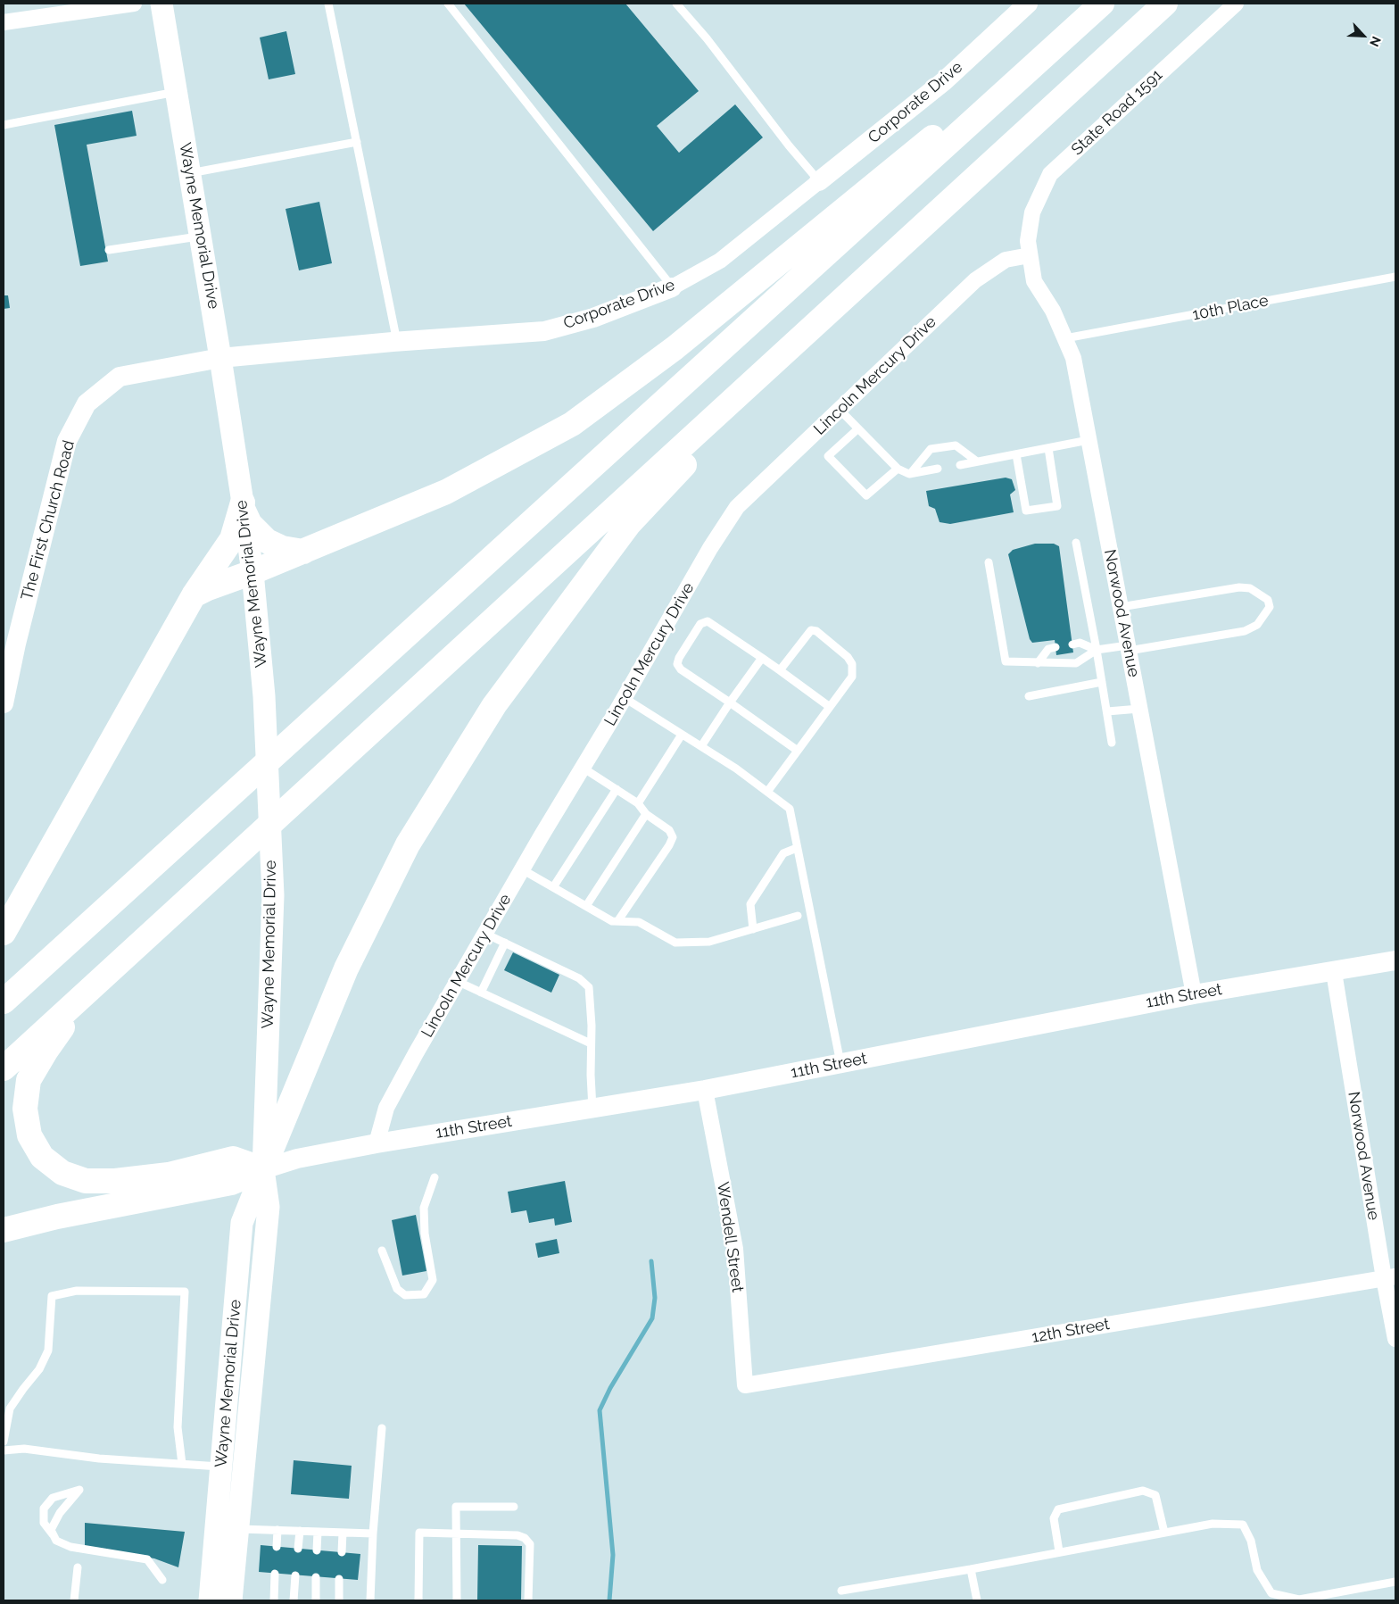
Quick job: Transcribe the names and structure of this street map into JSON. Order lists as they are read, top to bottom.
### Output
{
  "streets": {
    "main road": ["Wayne Memorial Drive"],
    "street": [
      "Corporate Drive",
      "State Road 1591",
      "Lincoln Mercury Drive",
      "The First Church Road",
      "Norwood Avenue",
      "11th Street",
      "Wendell Street",
      "12th Street"
    ],
    "lane": ["10th Place"]
  },
  "crossings": [
    ["Corporate Drive", "Wayne Memorial Drive"],
    ["Corporate Drive", "The First Church Road"],
    ["State Road 1591", "Lincoln Mercury Drive"],
    ["State Road 1591", "Norwood Avenue"],
    ["Wayne Memorial Drive", "The First Church Road"],
    ["Wayne Memorial Drive", "11th Street"],
    ["10th Place", "Norwood Avenue"],
    ["Lincoln Mercury Drive", "Norwood Avenue"],
    ["Lincoln Mercury Drive", "11th Street"],
    ["Norwood Avenue", "11th Street"],
    ["Norwood Avenue", "12th Street"],
    ["11th Street", "Wendell Street"],
    ["Wendell Street", "12th Street"]
  ],
  "north": "bottom right"
}
